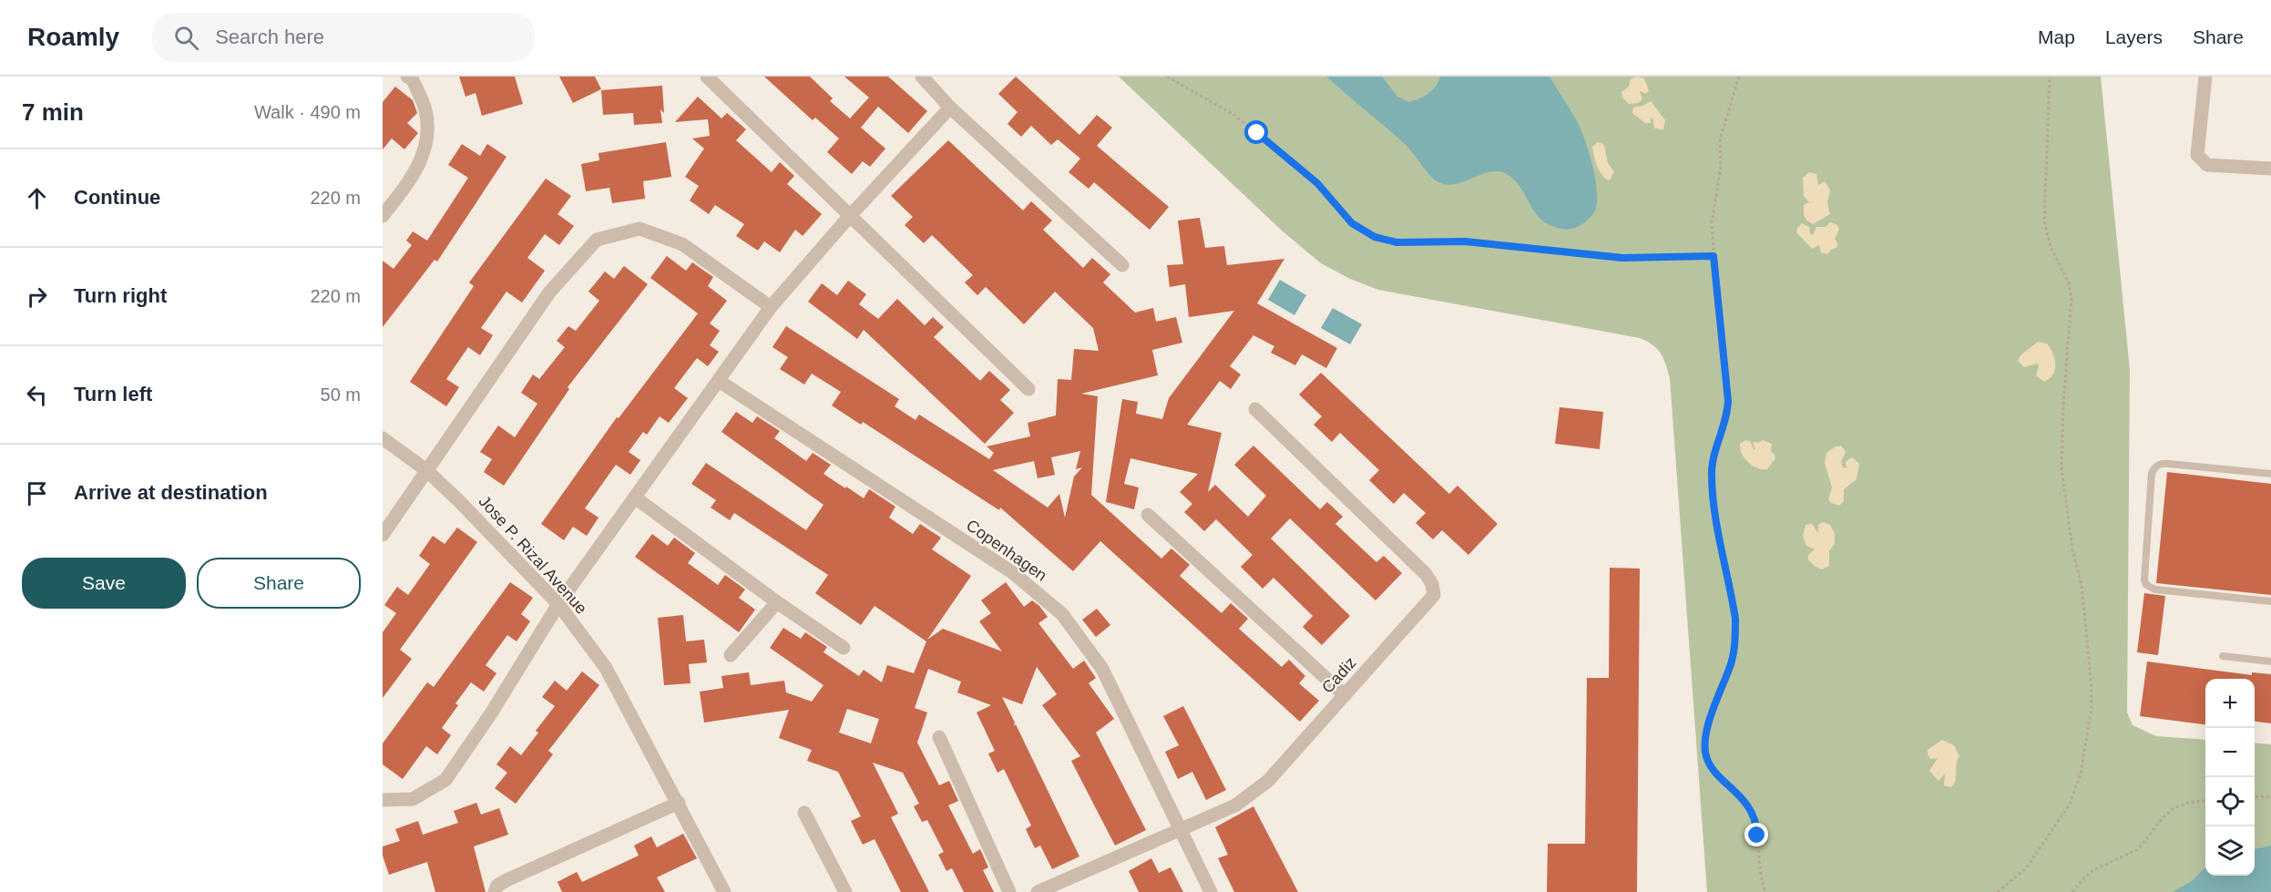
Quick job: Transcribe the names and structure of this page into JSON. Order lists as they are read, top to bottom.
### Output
{
  "streets": {
    "street": ["Copenhagen", "Jose P. Rizal Avenue", "Cadiz"]
  },
  "crossings": [
    ["Copenhagen", "Cadiz"]
  ],
  "page": {
    "header": "Roamly",
    "search": "Search here",
    "nav": ["Map", "Layers", "Share"],
    "heading": ["7 min", "Walk · 490 m"],
    "list": [
      ["Continue", "220 m"],
      ["Turn right", "220 m"],
      ["Turn left", "50 m"],
      "Arrive at destination"
    ],
    "buttons": ["Save", "Share"],
    "map_buttons": ["+", "−"]
  }
}
